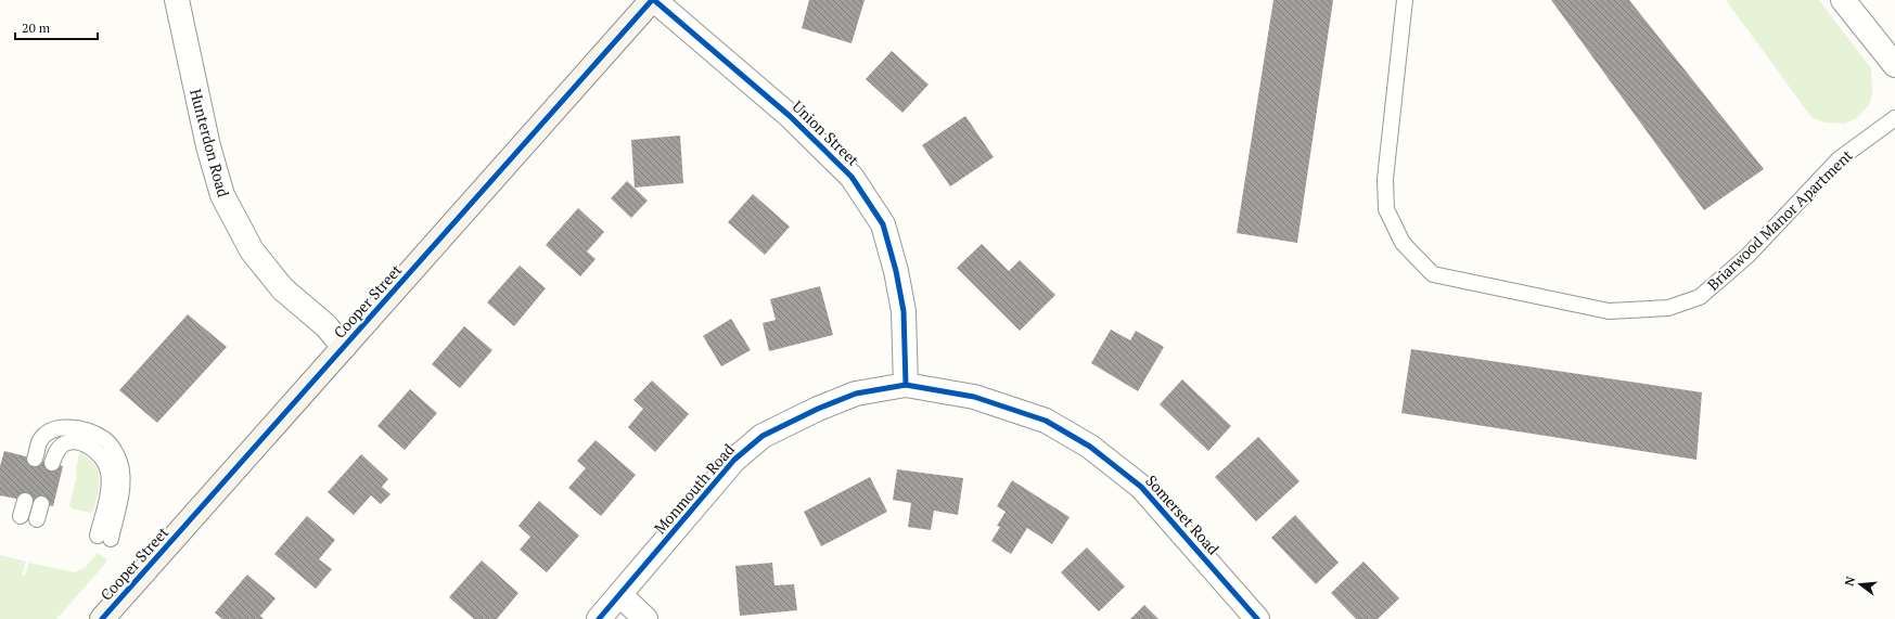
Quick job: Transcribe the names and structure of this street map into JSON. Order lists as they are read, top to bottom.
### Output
{
  "streets": {
    "main road": ["Cooper Street"],
    "street": [
      "Union Street",
      "Hunterdon Road",
      "Monmouth Road",
      "Somerset Road"
    ],
    "lane": ["Briarwood Manor Apartment"]
  },
  "crossings": [
    ["Union Street", "Cooper Street"],
    ["Union Street", "Monmouth Road"],
    ["Union Street", "Somerset Road"],
    ["Hunterdon Road", "Cooper Street"],
    ["Monmouth Road", "Somerset Road"]
  ],
  "scale_bar": "20 m",
  "north": "left"
}
